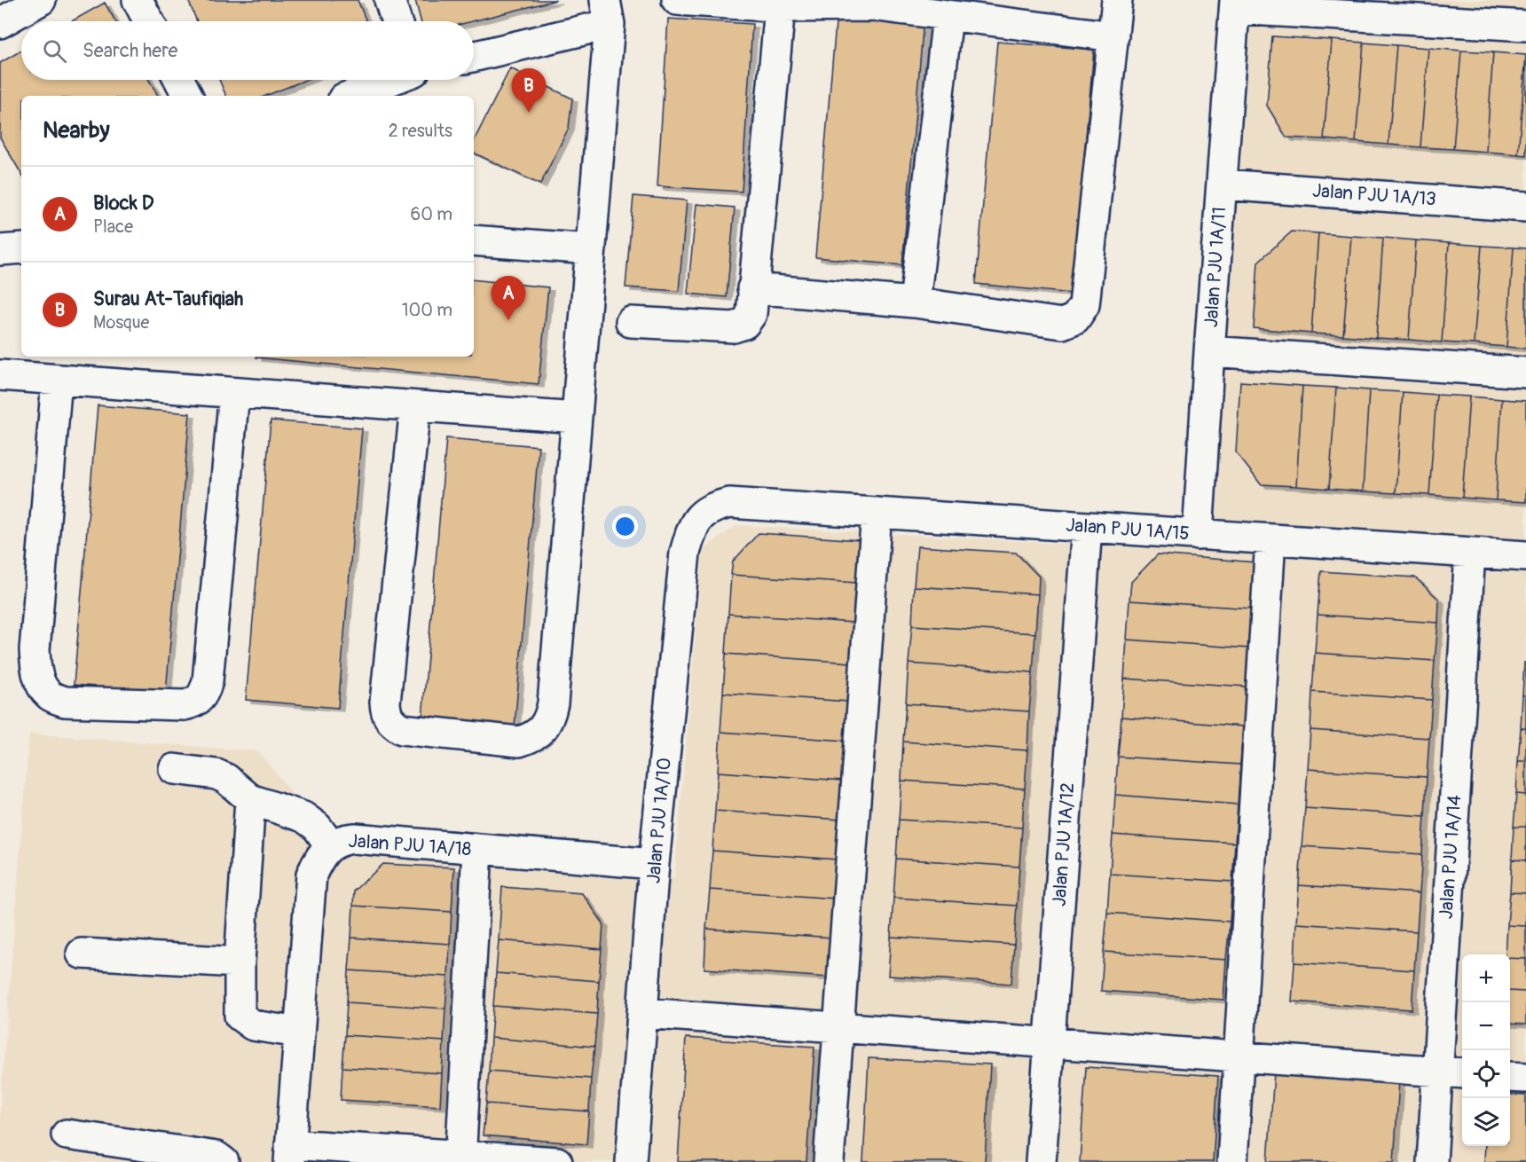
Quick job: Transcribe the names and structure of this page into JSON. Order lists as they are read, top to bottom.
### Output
{
  "streets": {
    "street": [
      "Jalan PJU 1A/13",
      "Jalan PJU 1A/11",
      "Jalan PJU 1A/15",
      "Jalan PJU 1A/10",
      "Jalan PJU 1A/12",
      "Jalan PJU 1A/18",
      "Jalan PJU 1A/14"
    ]
  },
  "crossings": [
    ["Jalan PJU 1A/13", "Jalan PJU 1A/11"],
    ["Jalan PJU 1A/11", "Jalan PJU 1A/15"],
    ["Jalan PJU 1A/15", "Jalan PJU 1A/10"],
    ["Jalan PJU 1A/15", "Jalan PJU 1A/12"],
    ["Jalan PJU 1A/15", "Jalan PJU 1A/14"],
    ["Jalan PJU 1A/10", "Jalan PJU 1A/18"]
  ],
  "page": {
    "search": "Search here",
    "pins": ["B", "A"],
    "heading": ["Nearby", "2 results"],
    "list": [
      {
        "mark": "A",
        "name": "Block D",
        "note": "Place",
        "value": "60 m"
      },
      {
        "mark": "B",
        "name": "Surau At-Taufiqiah",
        "note": "Mosque",
        "value": "100 m"
      }
    ],
    "map_buttons": ["+", "−"]
  }
}
